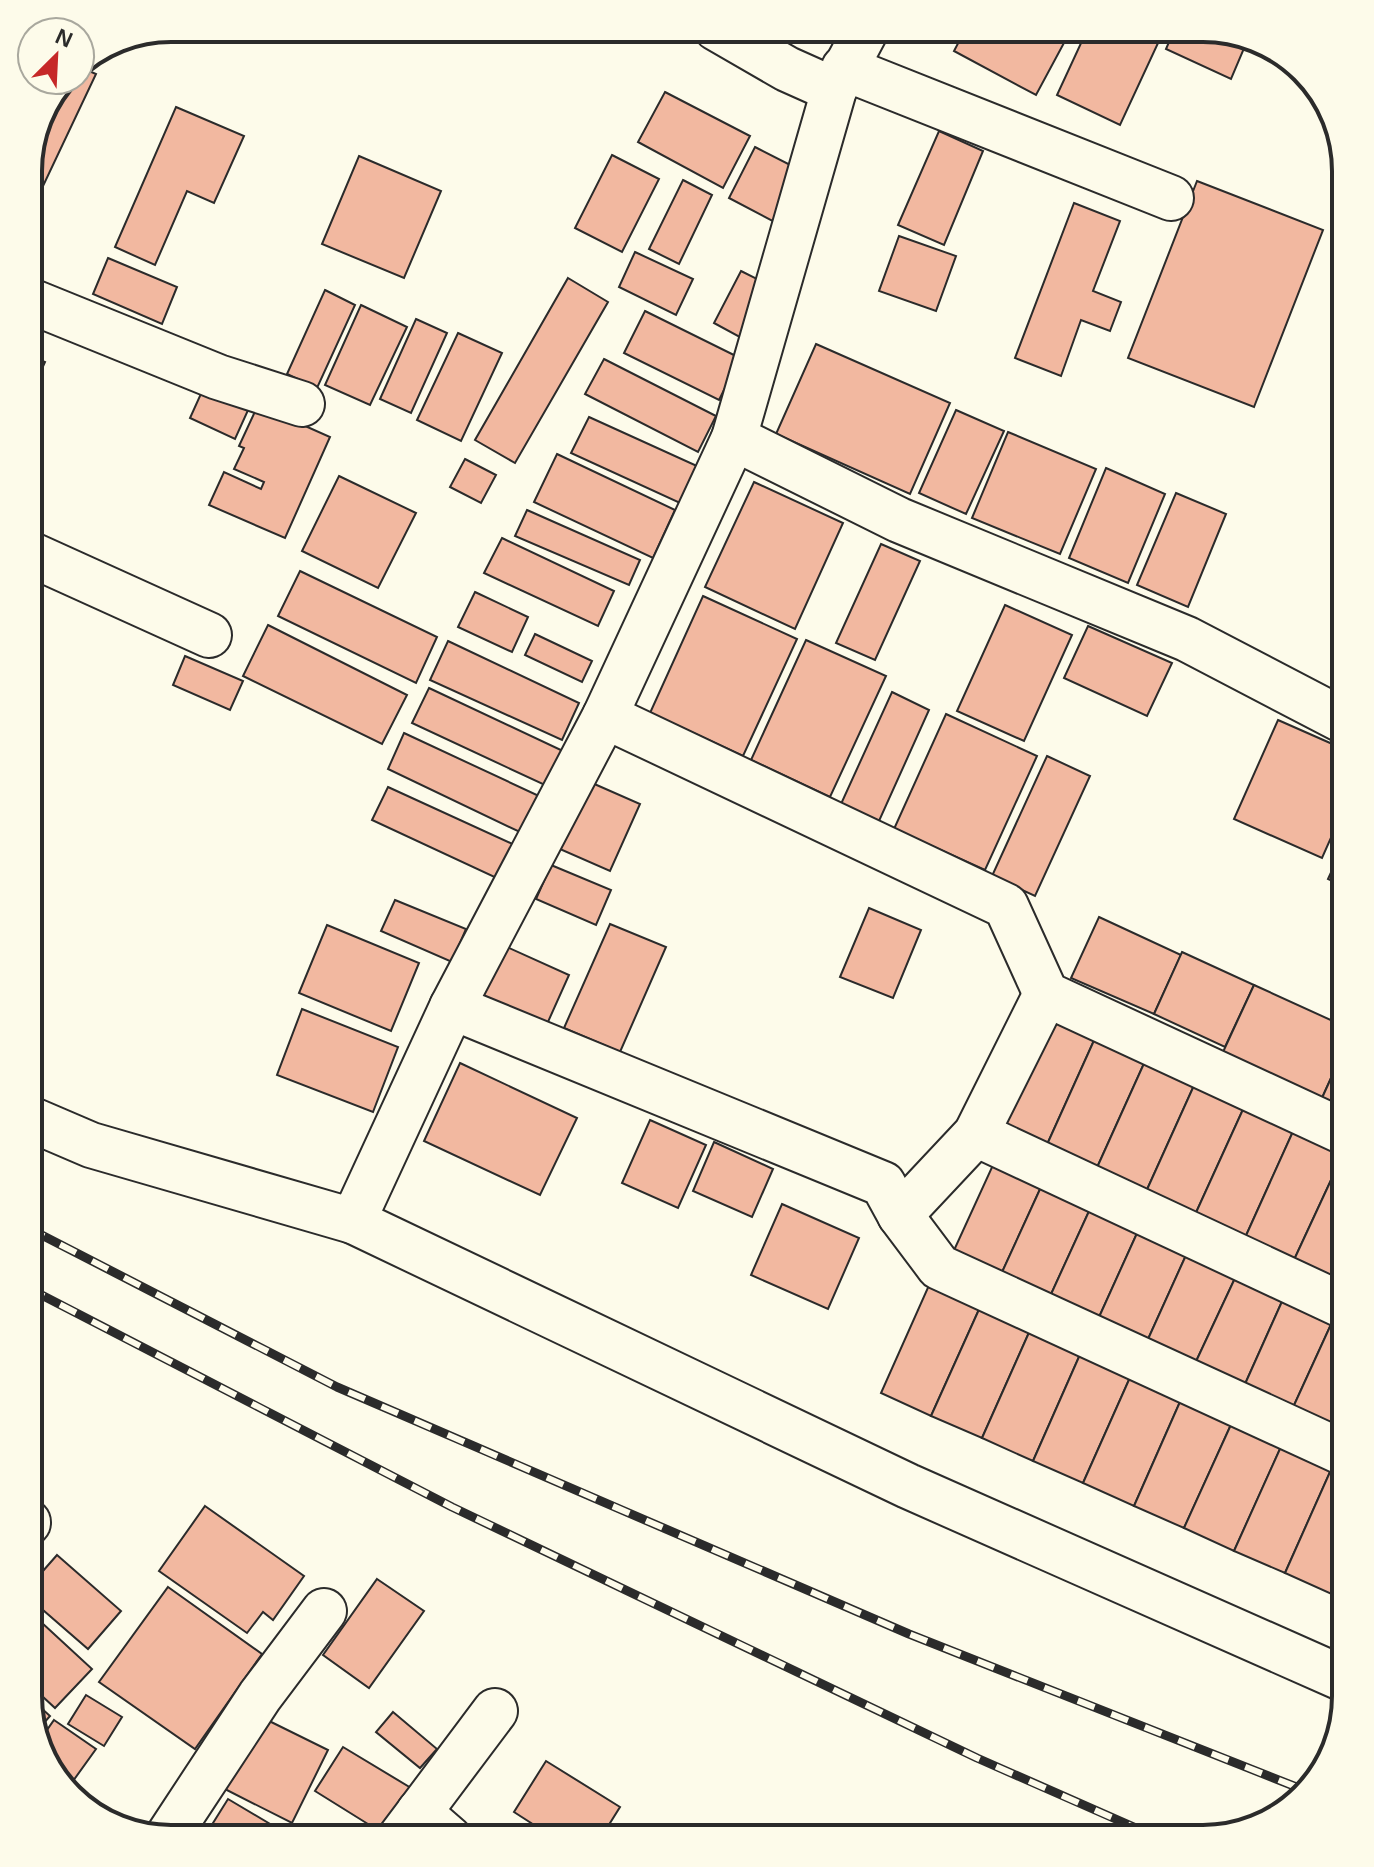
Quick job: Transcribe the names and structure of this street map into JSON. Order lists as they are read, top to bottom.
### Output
{
  "north": "top right"
}
